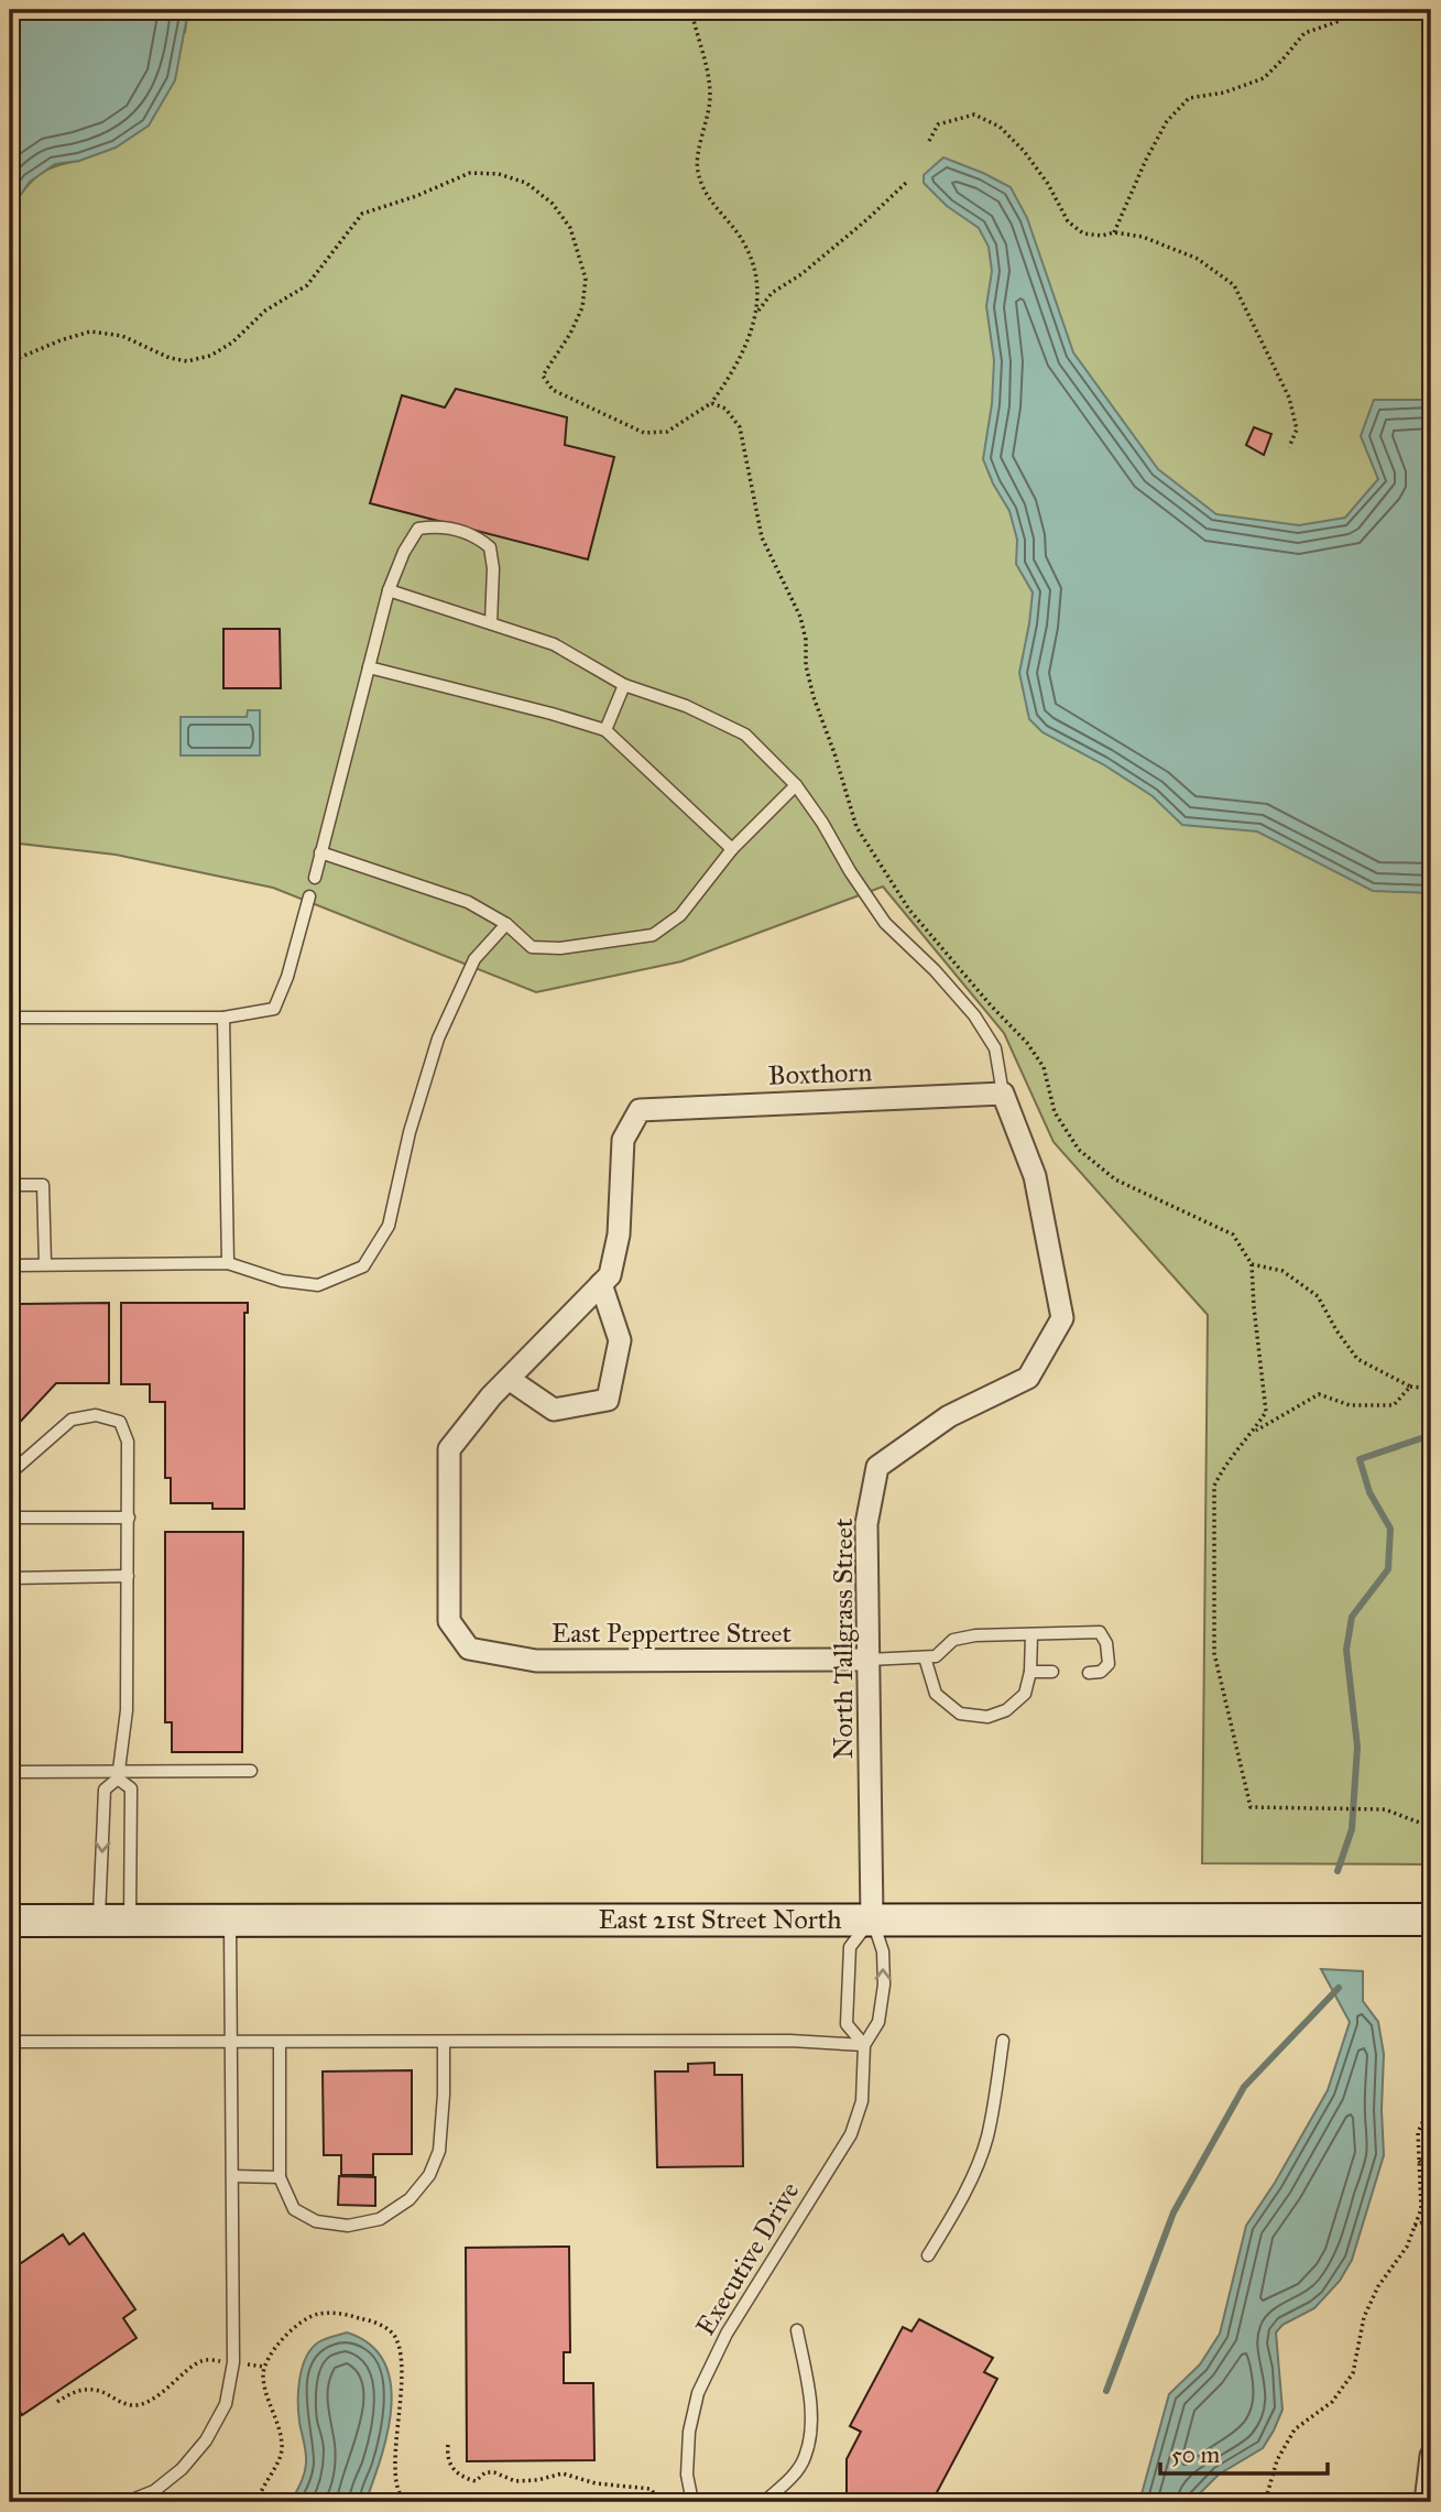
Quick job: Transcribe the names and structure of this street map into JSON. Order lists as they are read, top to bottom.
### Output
{
  "streets": {
    "main road": ["East 21st Street North"],
    "street": ["Boxthorn", "East Peppertree Street", "North Tallgrass Street"],
    "lane": ["Executive Drive"]
  },
  "crossings": [
    ["Boxthorn", "North Tallgrass Street"],
    ["East Peppertree Street", "North Tallgrass Street"],
    ["North Tallgrass Street", "East 21st Street North"],
    ["North Tallgrass Street", "Executive Drive"],
    ["East 21st Street North", "Executive Drive"]
  ],
  "scale_bar": "50 m"
}
